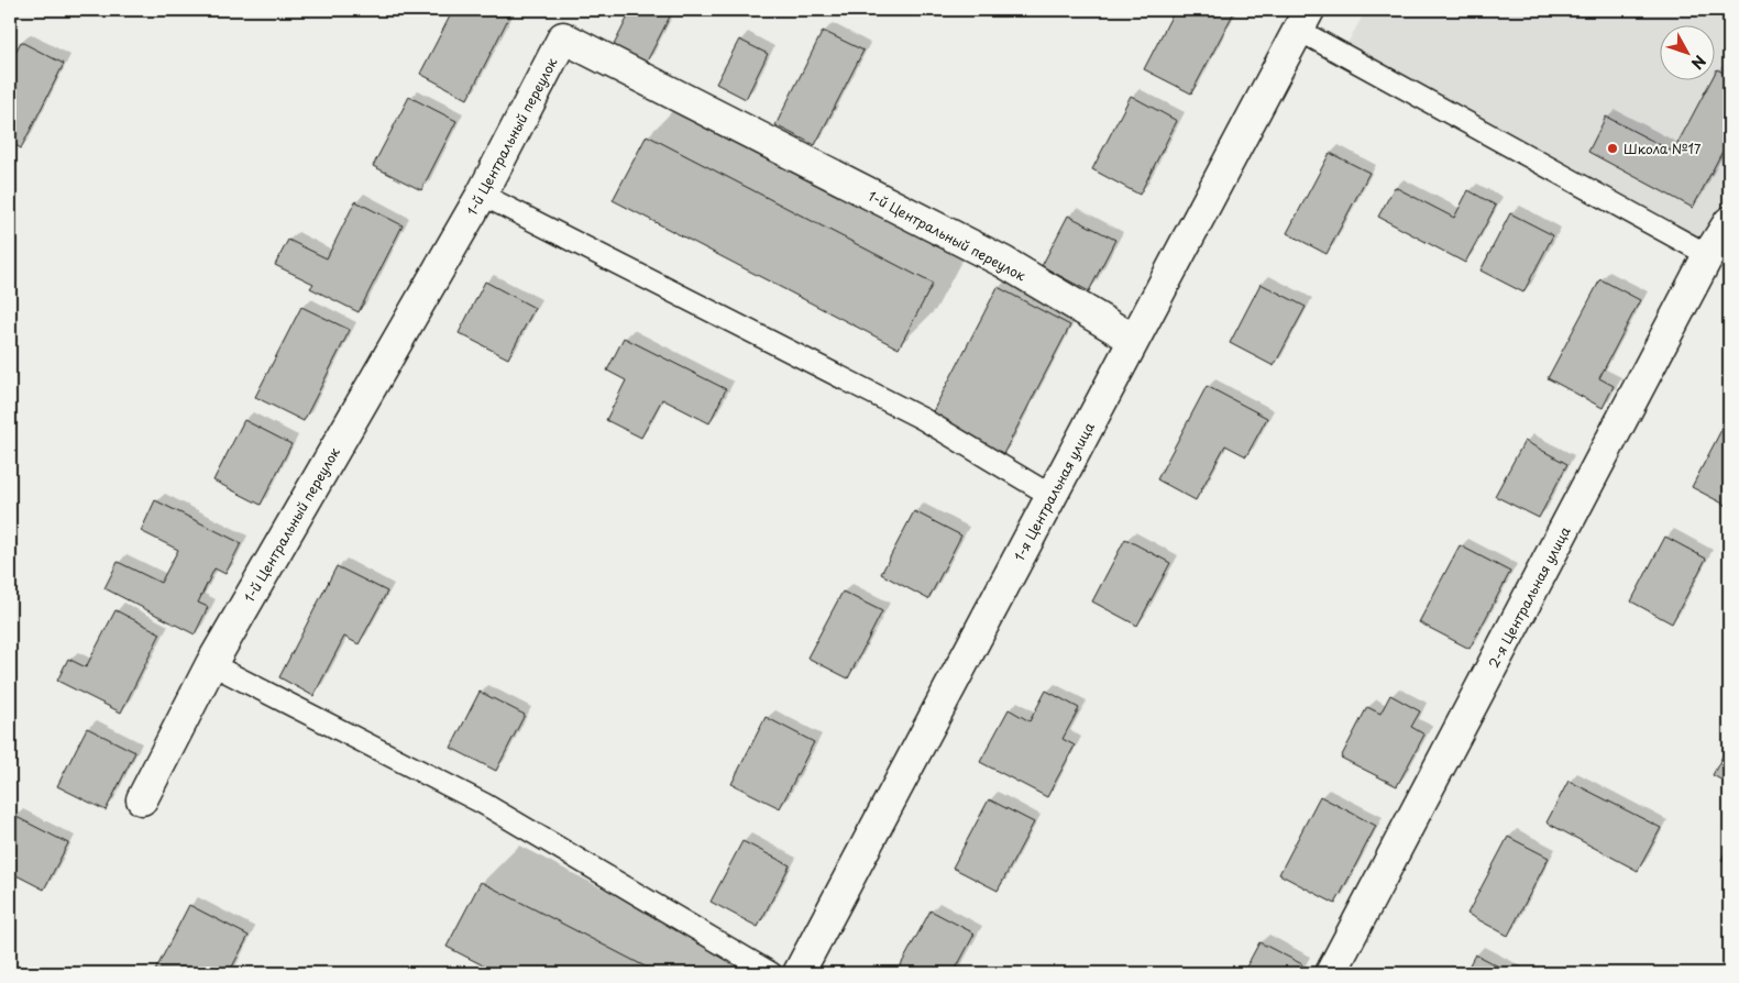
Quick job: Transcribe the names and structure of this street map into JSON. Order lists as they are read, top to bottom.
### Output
{
  "streets": {
    "street": ["1-й Центральный переулок", "1-я Центральная улица", "2-я Центральная улица"]
  },
  "crossings": [
    ["1-й Центральный переулок", "1-я Центральная улица"]
  ],
  "places": ["Школа №17"],
  "north": "bottom right"
}
